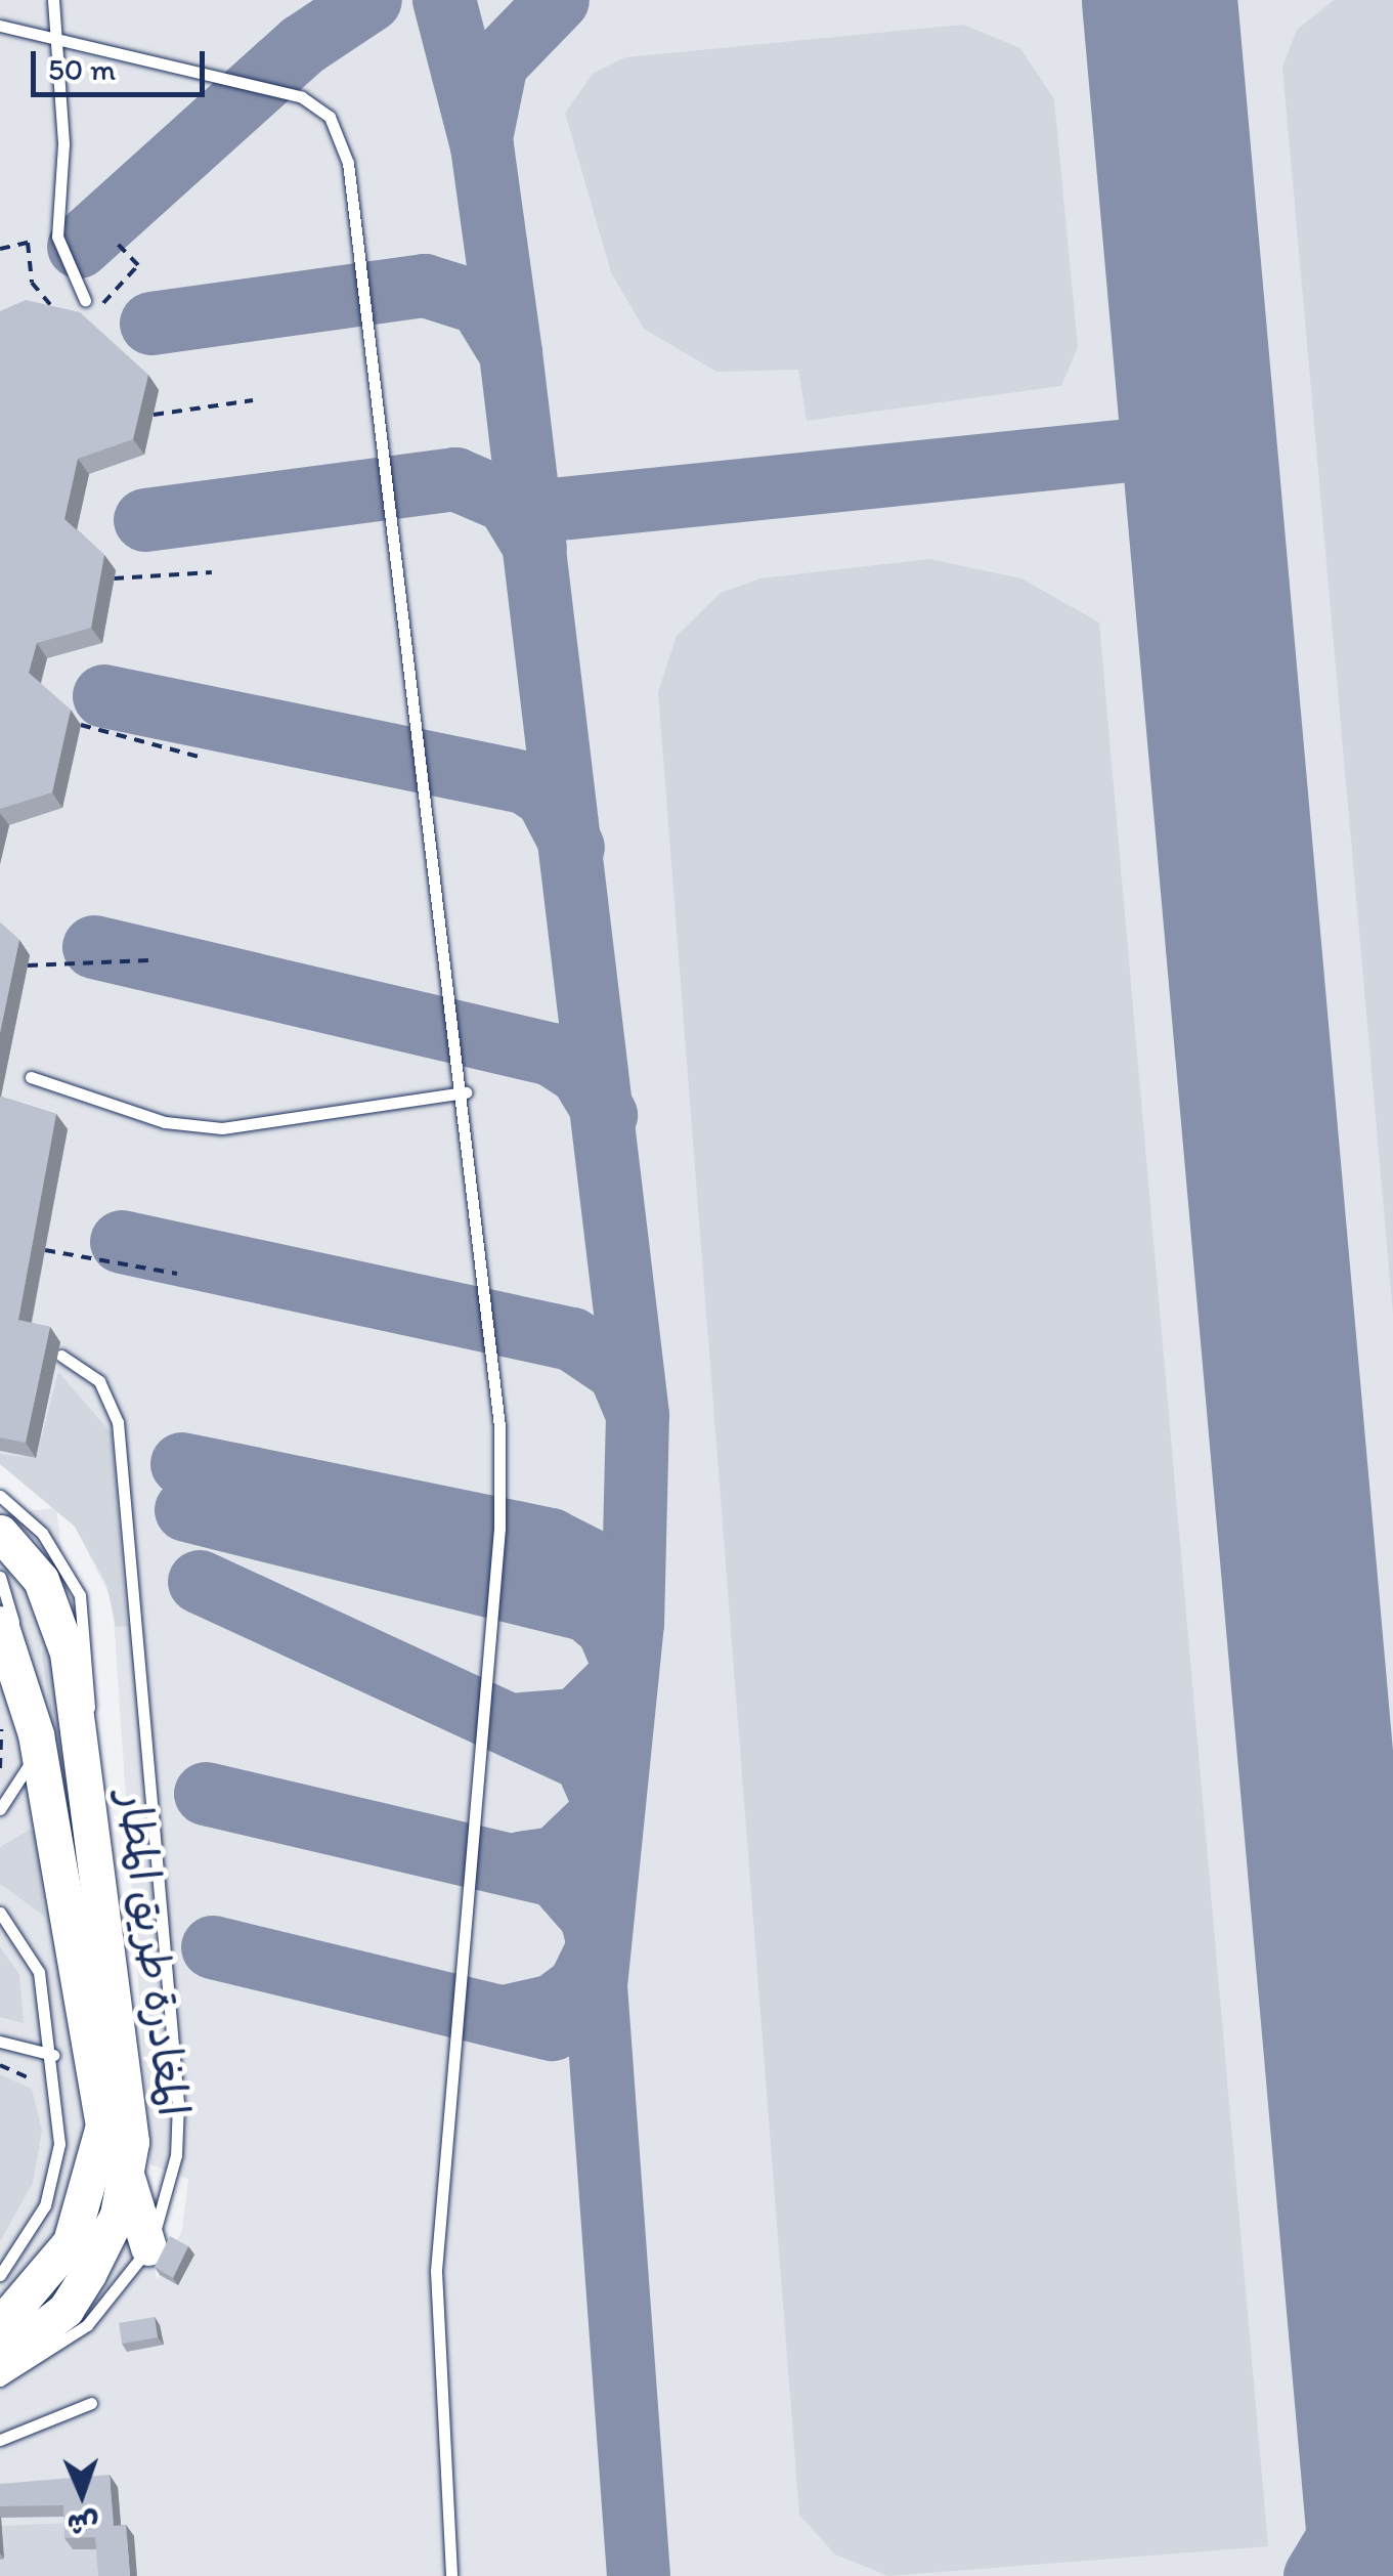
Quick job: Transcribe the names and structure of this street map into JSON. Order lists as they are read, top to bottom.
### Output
{
  "streets": {
    "main road": ["المغادرة طريق المطار"]
  },
  "scale_bar": "50 m",
  "north": "bottom"
}
